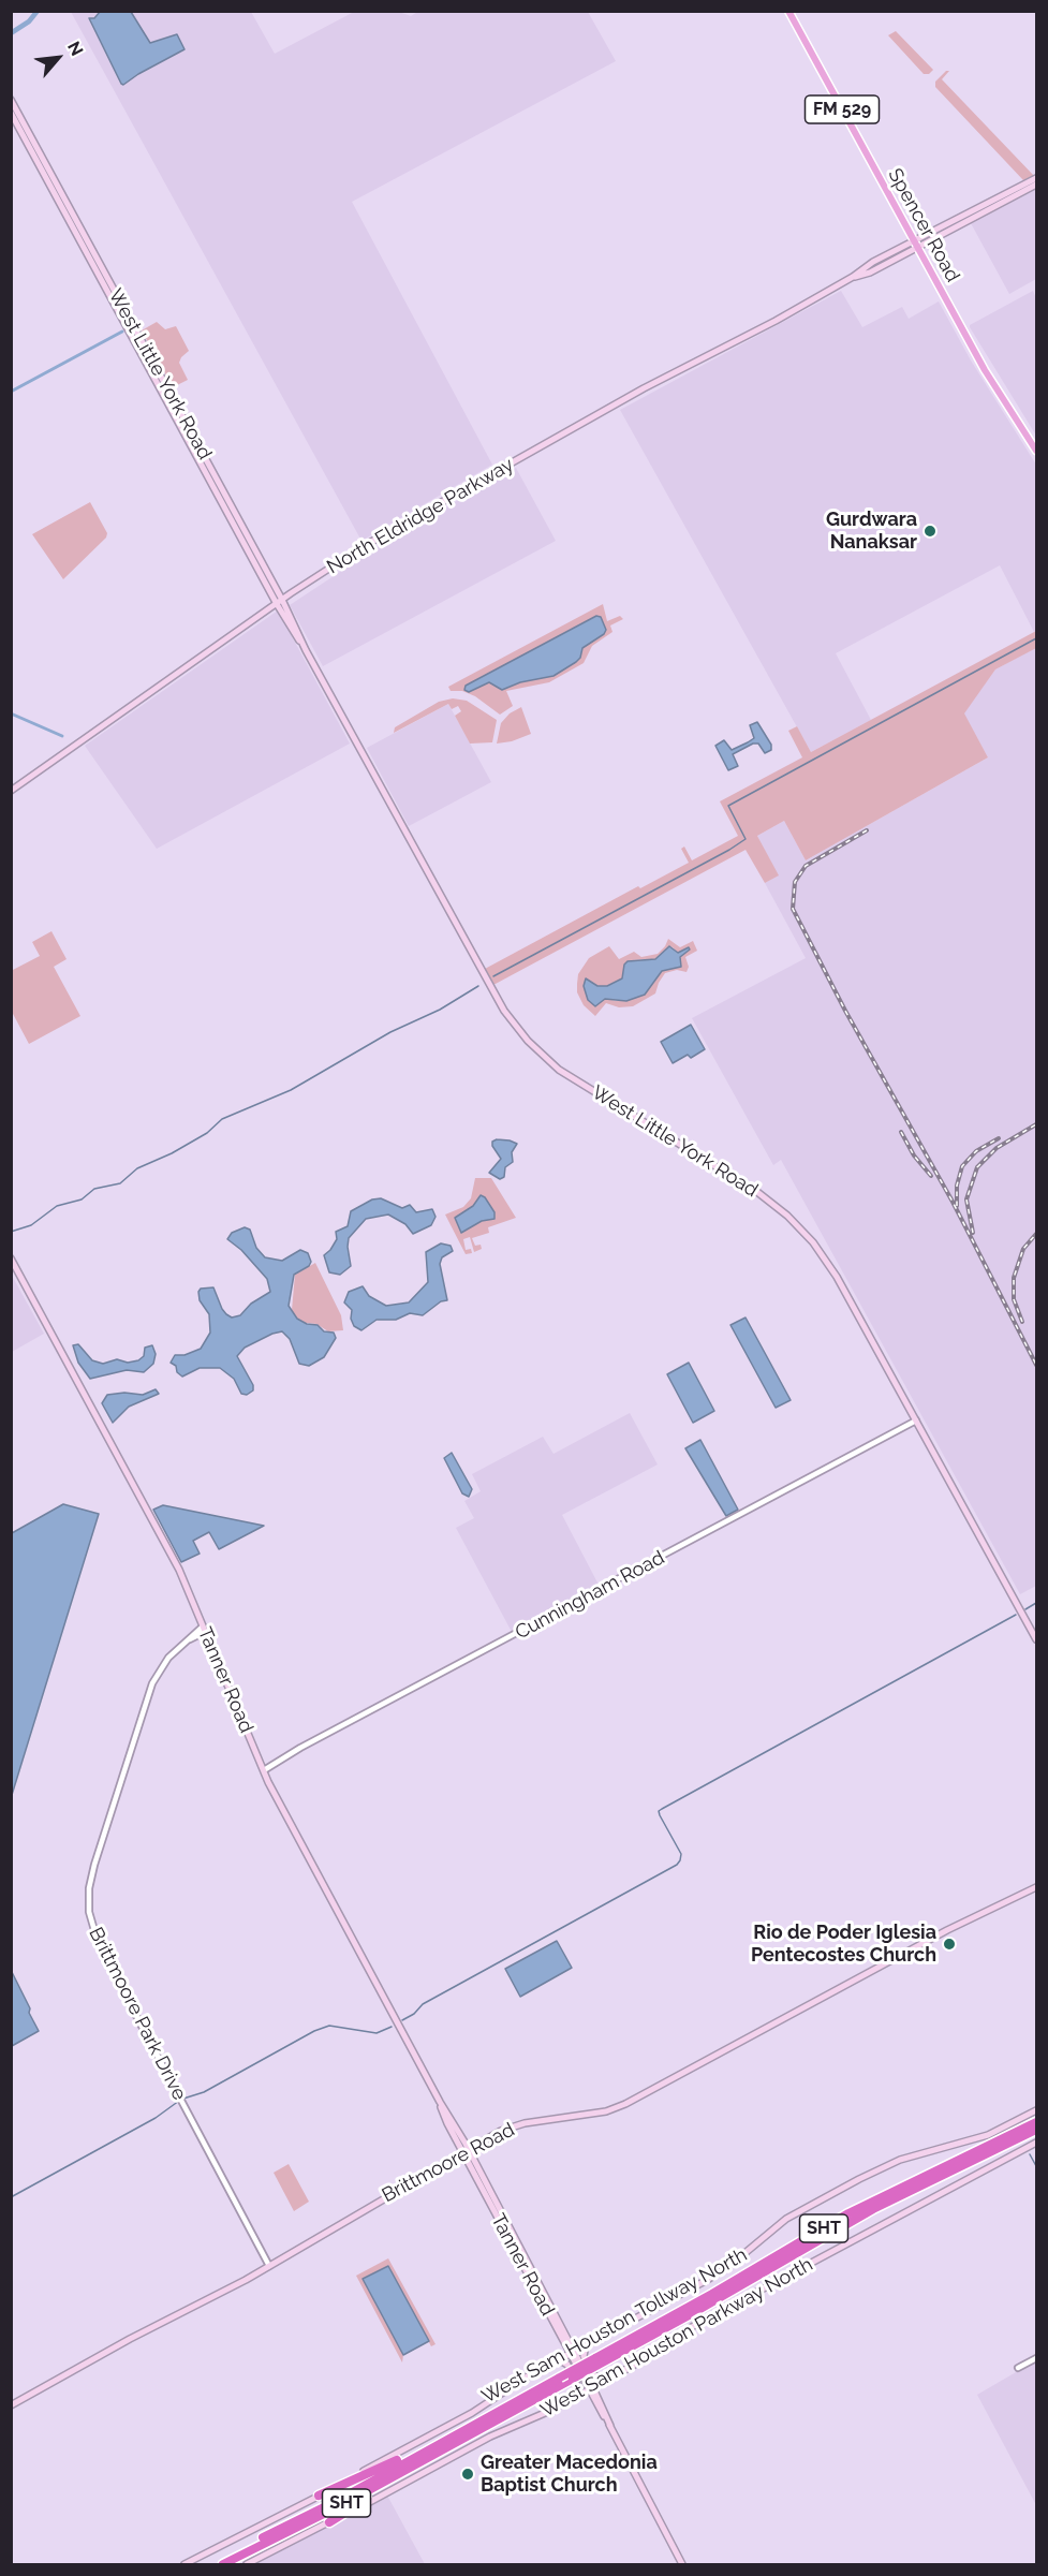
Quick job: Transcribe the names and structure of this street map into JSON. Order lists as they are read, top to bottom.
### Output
{
  "streets": {
    "highway": ["SHT", "West Sam Houston Tollway North"],
    "main road": [
      "FM 529",
      "Spencer Road",
      "West Little York Road",
      "North Eldridge Parkway",
      "Tanner Road",
      "Brittmoore Road",
      "West Sam Houston Parkway North"
    ],
    "street": ["Cunningham Road", "Brittmoore Park Drive"]
  },
  "crossings": [
    ["Spencer Road", "North Eldridge Parkway"],
    ["West Little York Road", "North Eldridge Parkway"],
    ["West Little York Road", "Cunningham Road"],
    ["Cunningham Road", "Tanner Road"],
    ["Tanner Road", "Brittmoore Park Drive"],
    ["Tanner Road", "Brittmoore Road"],
    ["Tanner Road", "West Sam Houston Parkway North"],
    ["Brittmoore Park Drive", "Brittmoore Road"],
    ["SHT", "West Sam Houston Tollway North"]
  ],
  "places": ["Gurdwara Nanaksar", "Rio de Poder Iglesia Pentecostes Church", "Greater Macedonia Baptist Church"],
  "north": "top right"
}
